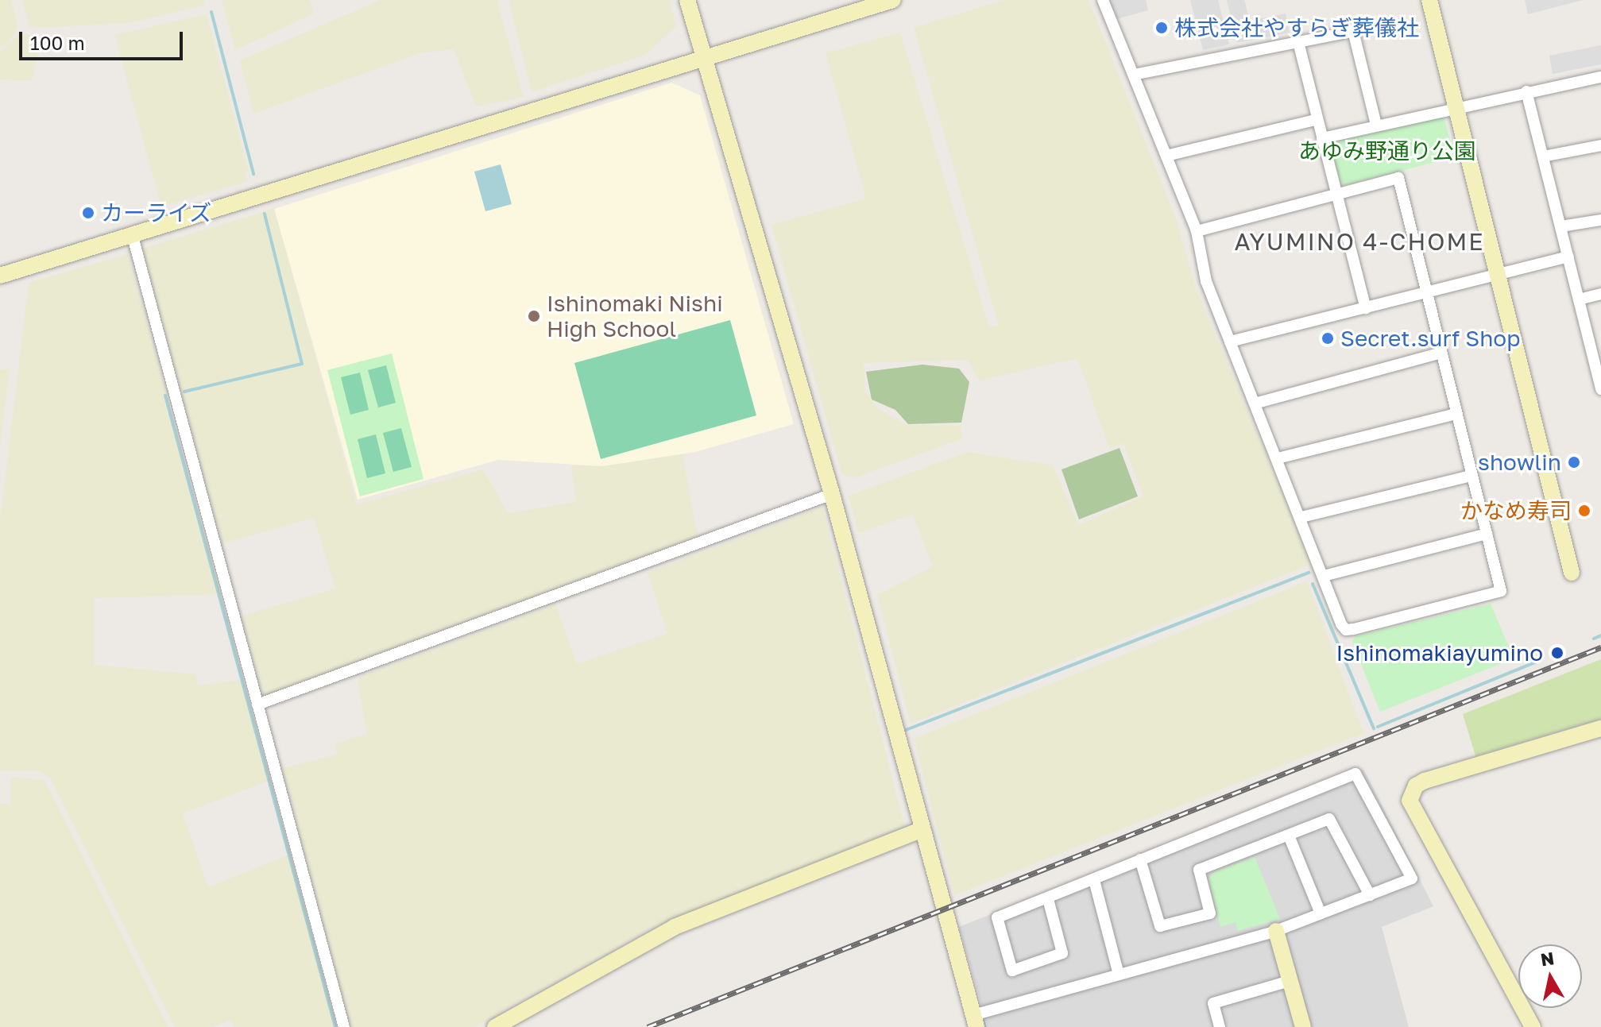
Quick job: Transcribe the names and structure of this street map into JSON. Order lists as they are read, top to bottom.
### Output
{
  "districts": ["AYUMINO 4-CHOME"],
  "parks": ["あゆみ野通り公園"],
  "places": [
    "株式会社やすらぎ葬儀社",
    "カーライズ",
    "Ishinomaki Nishi High School",
    "Secret.surf Shop",
    "showlin",
    "かなめ寿司",
    "Ishinomakiayumino"
  ],
  "scale_bar": "100 m",
  "north": "top"
}
